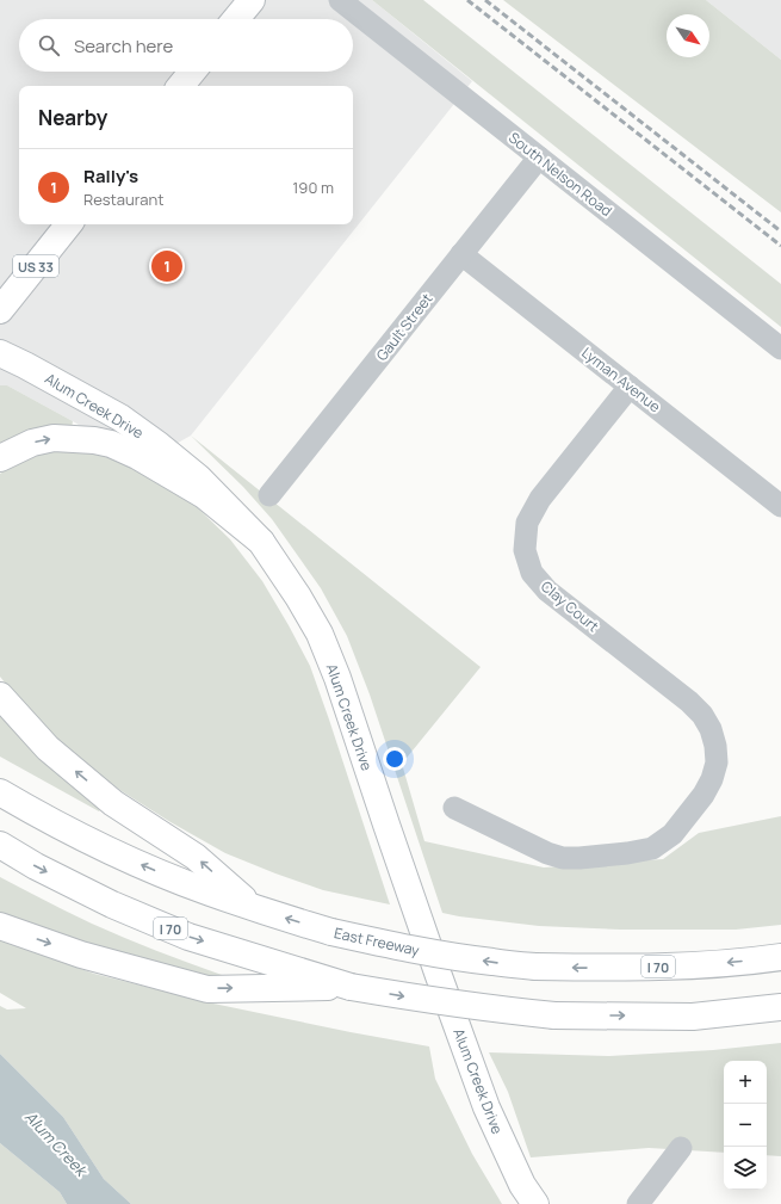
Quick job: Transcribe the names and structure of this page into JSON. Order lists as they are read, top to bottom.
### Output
{
  "streets": {
    "main road": [
      "US 33",
      "Alum Creek Drive",
      "I 70",
      "East Freeway"
    ],
    "street": [
      "South Nelson Road",
      "Gault Street",
      "Lyman Avenue",
      "Clay Court"
    ]
  },
  "crossings": [
    ["South Nelson Road", "Gault Street"],
    ["Gault Street", "Lyman Avenue"],
    ["Lyman Avenue", "Clay Court"]
  ],
  "water": ["Alum Creek"],
  "north": "bottom right",
  "page": {
    "search": "Search here",
    "heading": "Nearby",
    "list": [
      {
        "mark": "1",
        "name": "Rally's",
        "note": "Restaurant",
        "value": "190 m"
      }
    ],
    "pins": "1",
    "map_buttons": ["+", "−"]
  }
}
